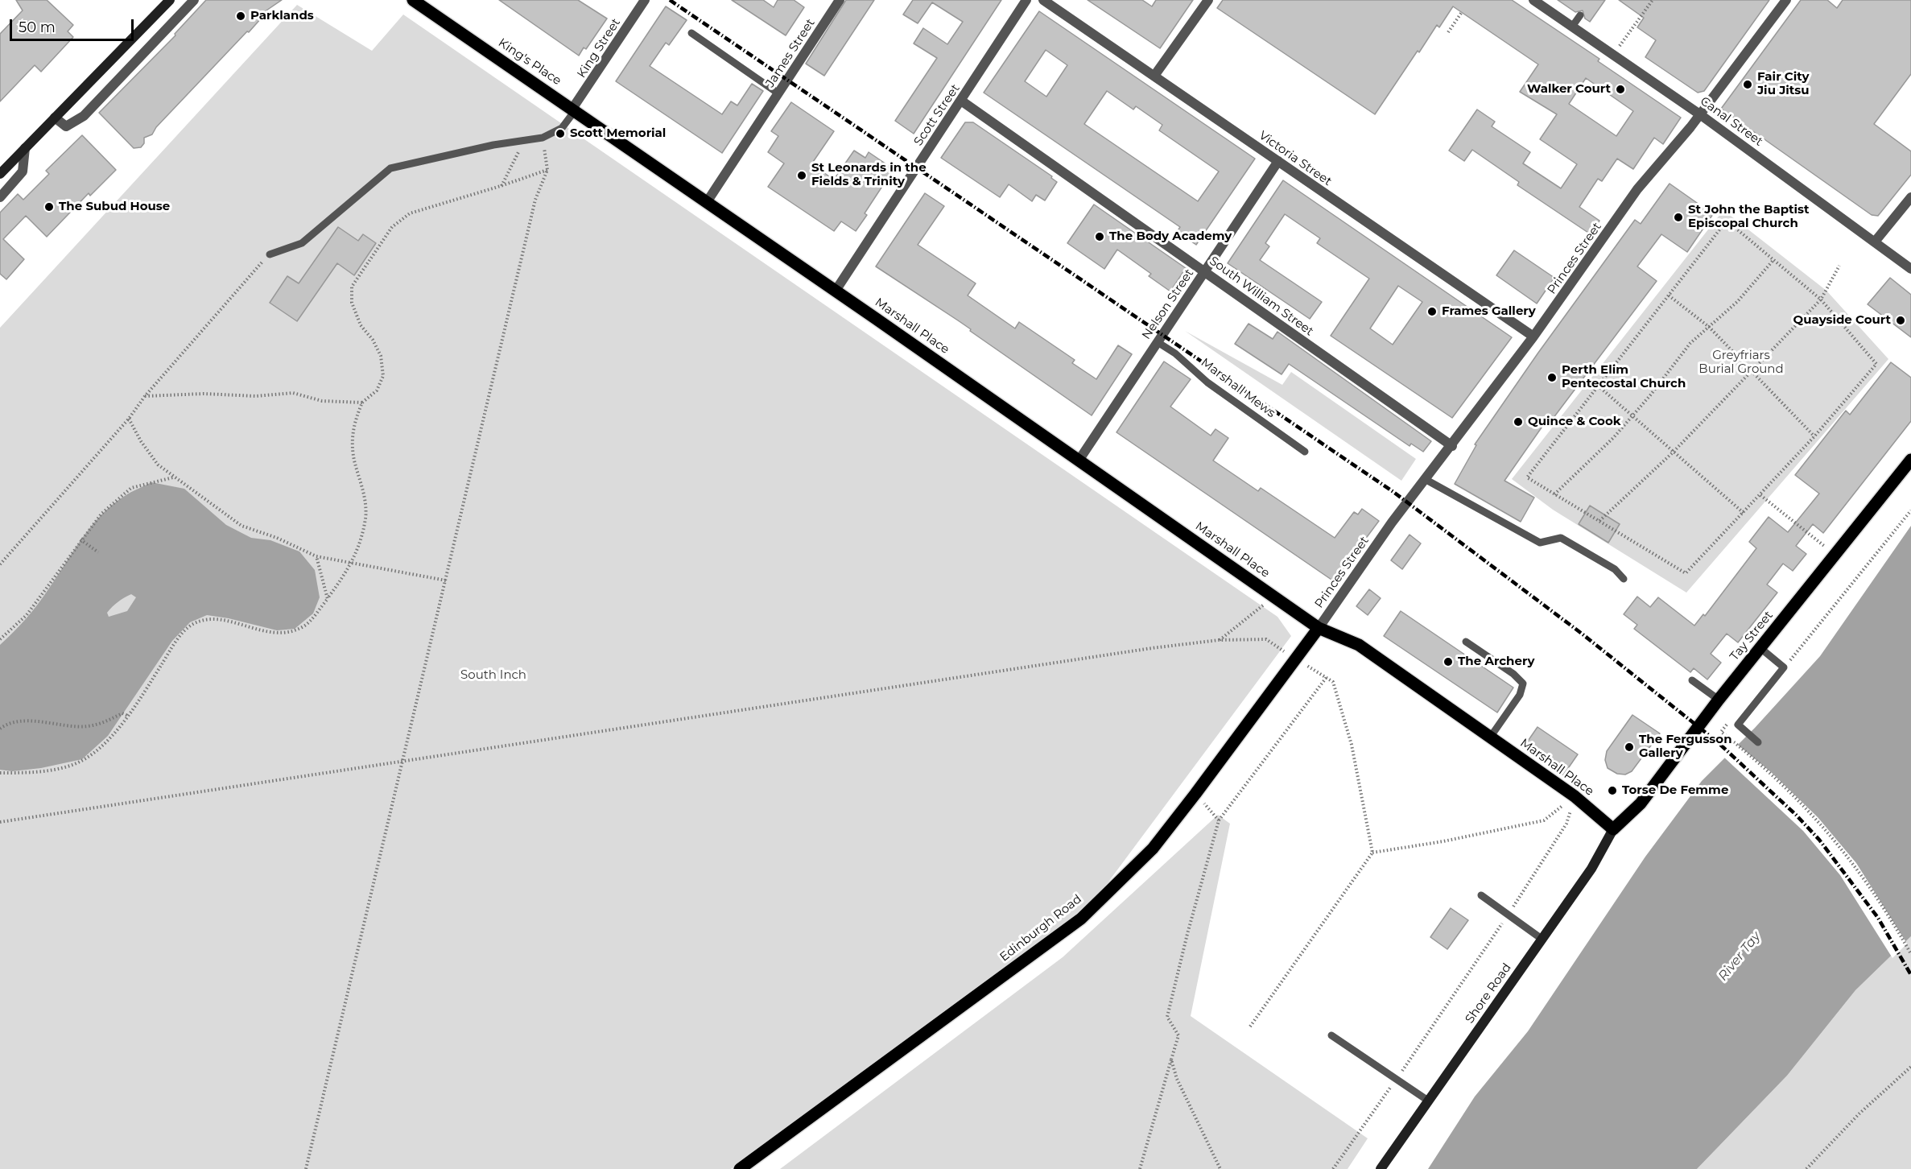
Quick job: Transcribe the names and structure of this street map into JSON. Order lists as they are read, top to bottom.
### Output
{
  "streets": {
    "main road": [
      "King's Place",
      "Marshall Place",
      "Tay Street",
      "Edinburgh Road"
    ],
    "street": [
      "King Street",
      "James Street",
      "Scott Street",
      "Canal Street",
      "Victoria Street",
      "Princes Street",
      "South William Street",
      "Nelson Street",
      "Shore Road"
    ],
    "lane": ["Marshall Mews"]
  },
  "crossings": [
    ["King Street", "King's Place"],
    ["James Street", "King's Place"],
    ["King's Place", "Marshall Place"],
    ["Scott Street", "South William Street"],
    ["Scott Street", "Marshall Place"],
    ["Canal Street", "Princes Street"],
    ["Victoria Street", "Princes Street"],
    ["Victoria Street", "Nelson Street"],
    ["Princes Street", "South William Street"],
    ["Princes Street", "Marshall Place"],
    ["Princes Street", "Edinburgh Road"],
    ["South William Street", "Nelson Street"],
    ["Nelson Street", "Marshall Place"],
    ["Nelson Street", "Marshall Mews"],
    ["Marshall Place", "Tay Street"],
    ["Marshall Place", "Edinburgh Road"],
    ["Marshall Place", "Shore Road"],
    ["Tay Street", "Shore Road"]
  ],
  "water": ["River Tay"],
  "parks": ["Greyfriars Burial Ground", "South Inch"],
  "places": [
    "Parklands",
    "Fair City Jiu Jitsu",
    "Walker Court",
    "Scott Memorial",
    "St Leonards in the Fields & Trinity",
    "The Subud House",
    "St John the Baptist Episcopal Church",
    "The Body Academy",
    "Frames Gallery",
    "Quayside Court",
    "Perth Elim Pentecostal Church",
    "Quince & Cook",
    "The Archery",
    "The Fergusson Gallery",
    "Torse De Femme"
  ],
  "scale_bar": "50 m"
}
